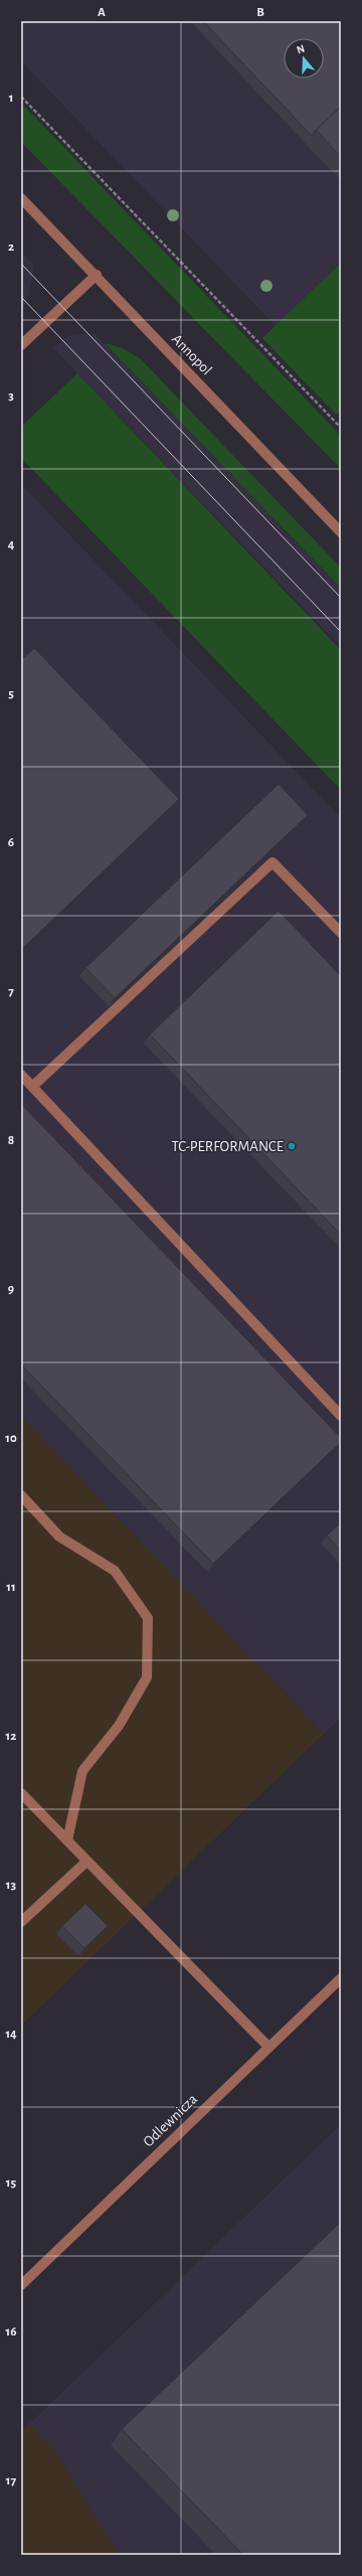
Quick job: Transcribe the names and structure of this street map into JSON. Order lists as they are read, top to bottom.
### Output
{
  "streets": {
    "street": ["Annopol", "Odlewnicza"]
  },
  "places": ["TC-PERFORMANCE"],
  "north": "top",
  "grid": {
    "columns": ["A", "B"],
    "rows": [
      "1",
      "2",
      "3",
      "4",
      "5",
      "6",
      "7",
      "8",
      "9",
      "10",
      "11",
      "12",
      "13",
      "14",
      "15",
      "16",
      "17"
    ]
  }
}
